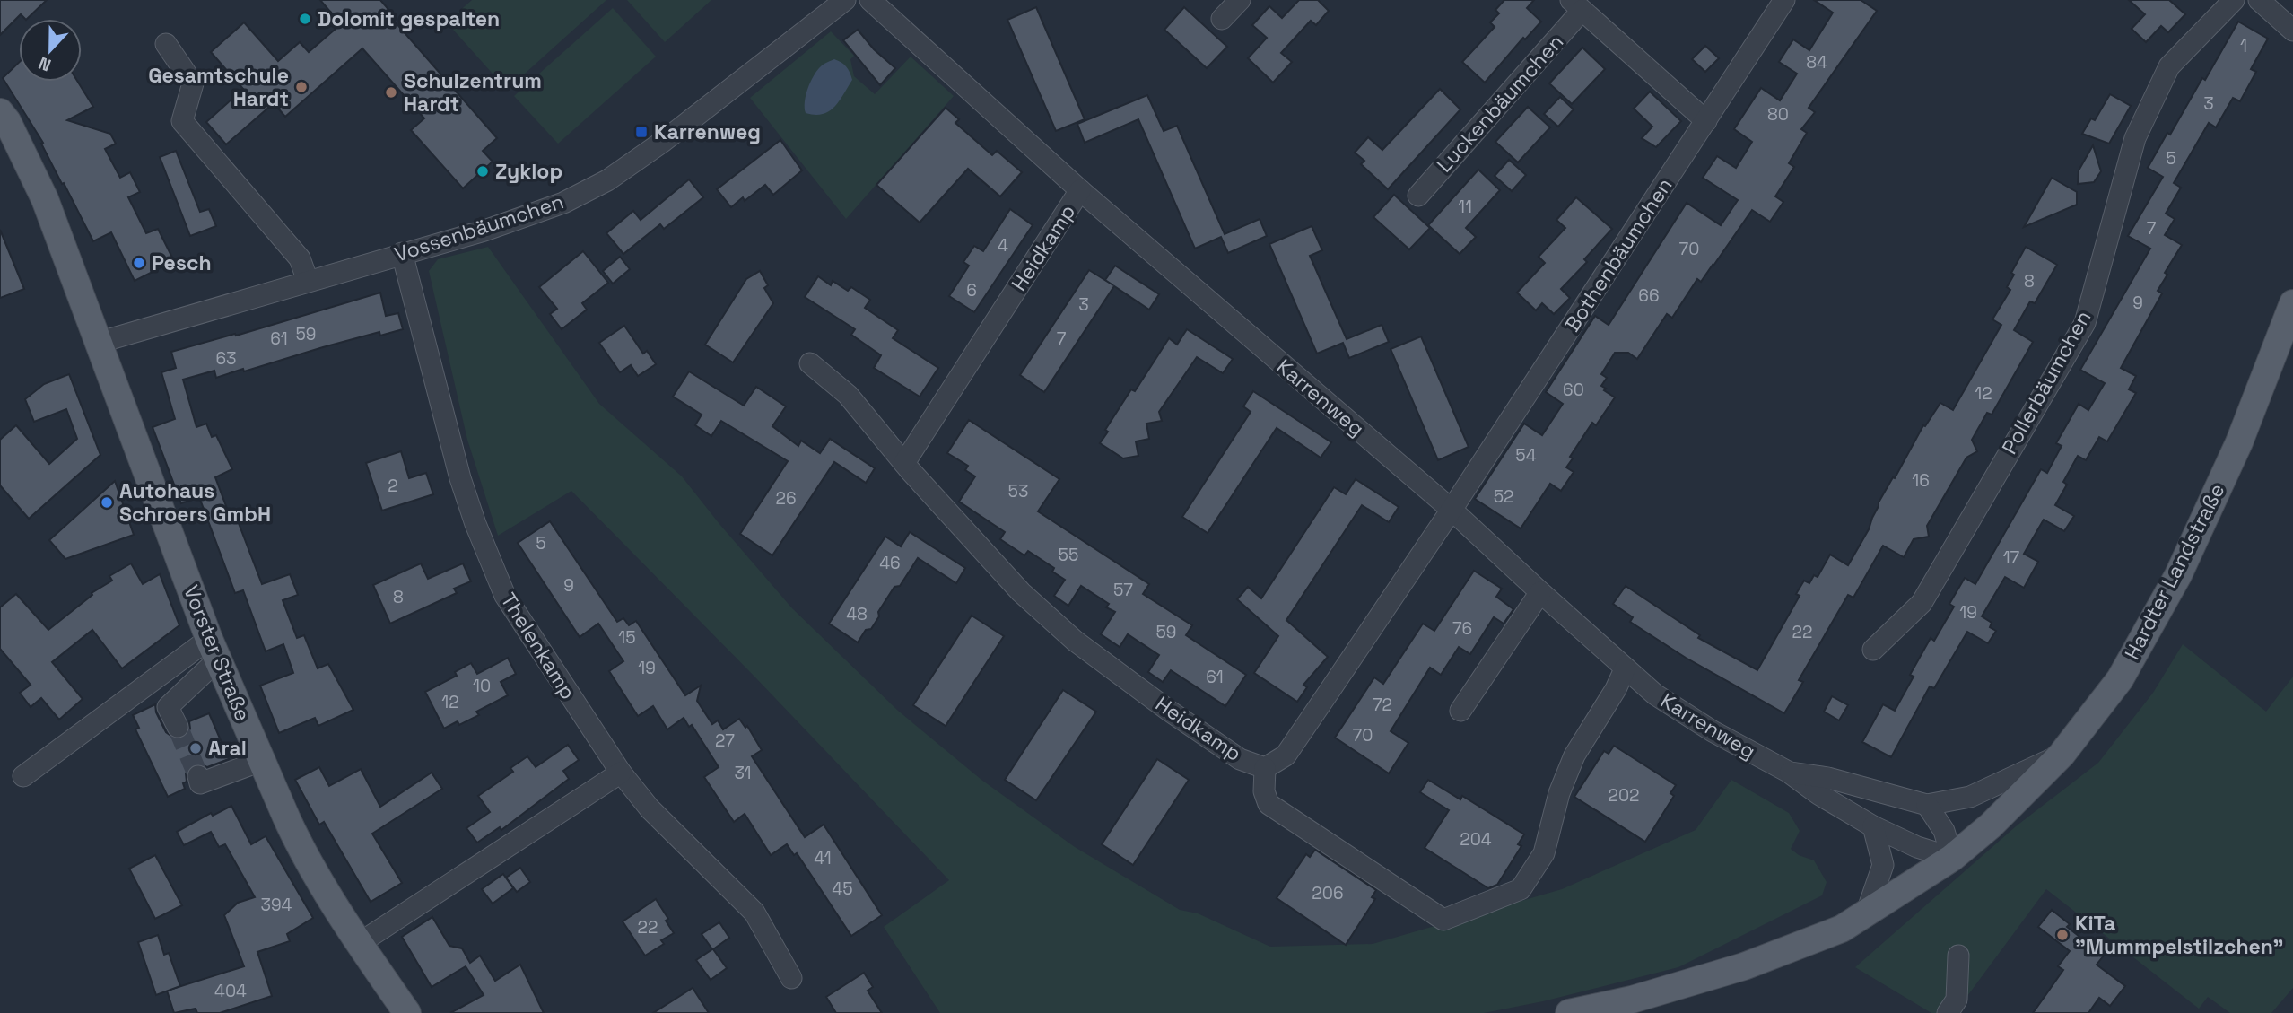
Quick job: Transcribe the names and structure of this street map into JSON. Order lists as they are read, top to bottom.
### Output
{
  "streets": {
    "main road": ["Hardter Landstraße", "Vorster Straße"],
    "street": [
      "Luckenbäumchen",
      "Vossenbäumchen",
      "Heidkamp",
      "Bothenbäumchen",
      "Pollerbäumchen",
      "Karrenweg",
      "Thelenkamp"
    ]
  },
  "crossings": [
    ["Luckenbäumchen", "Bothenbäumchen"],
    ["Vossenbäumchen", "Thelenkamp"],
    ["Vossenbäumchen", "Vorster Straße"],
    ["Heidkamp", "Bothenbäumchen"],
    ["Heidkamp", "Karrenweg"],
    ["Bothenbäumchen", "Karrenweg"],
    ["Karrenweg", "Hardter Landstraße"]
  ],
  "places": {
    "other": [
      "Dolomit gespalten",
      "Gesamtschule Hardt",
      "Schulzentrum Hardt",
      "Zyklop",
      "Pesch",
      "Autohaus Schroers GmbH",
      "Aral",
      "KiTa \"Mummpelstilzchen\""
    ],
    "transit": ["Karrenweg"]
  },
  "house_numbers": [
    "1",
    "84",
    "3",
    "80",
    "5",
    "11",
    "7",
    "4",
    "70",
    "8",
    "6",
    "66",
    "9",
    "3",
    "59",
    "61",
    "7",
    "63",
    "60",
    "12",
    "54",
    "16",
    "2",
    "53",
    "52",
    "26",
    "5",
    "55",
    "17",
    "46",
    "9",
    "57",
    "8",
    "19",
    "48",
    "76",
    "59",
    "22",
    "15",
    "19",
    "61",
    "10",
    "12",
    "72",
    "70",
    "27",
    "31",
    "202",
    "204",
    "41",
    "45",
    "206",
    "394",
    "22",
    "404"
  ],
  "north": "bottom"
}
